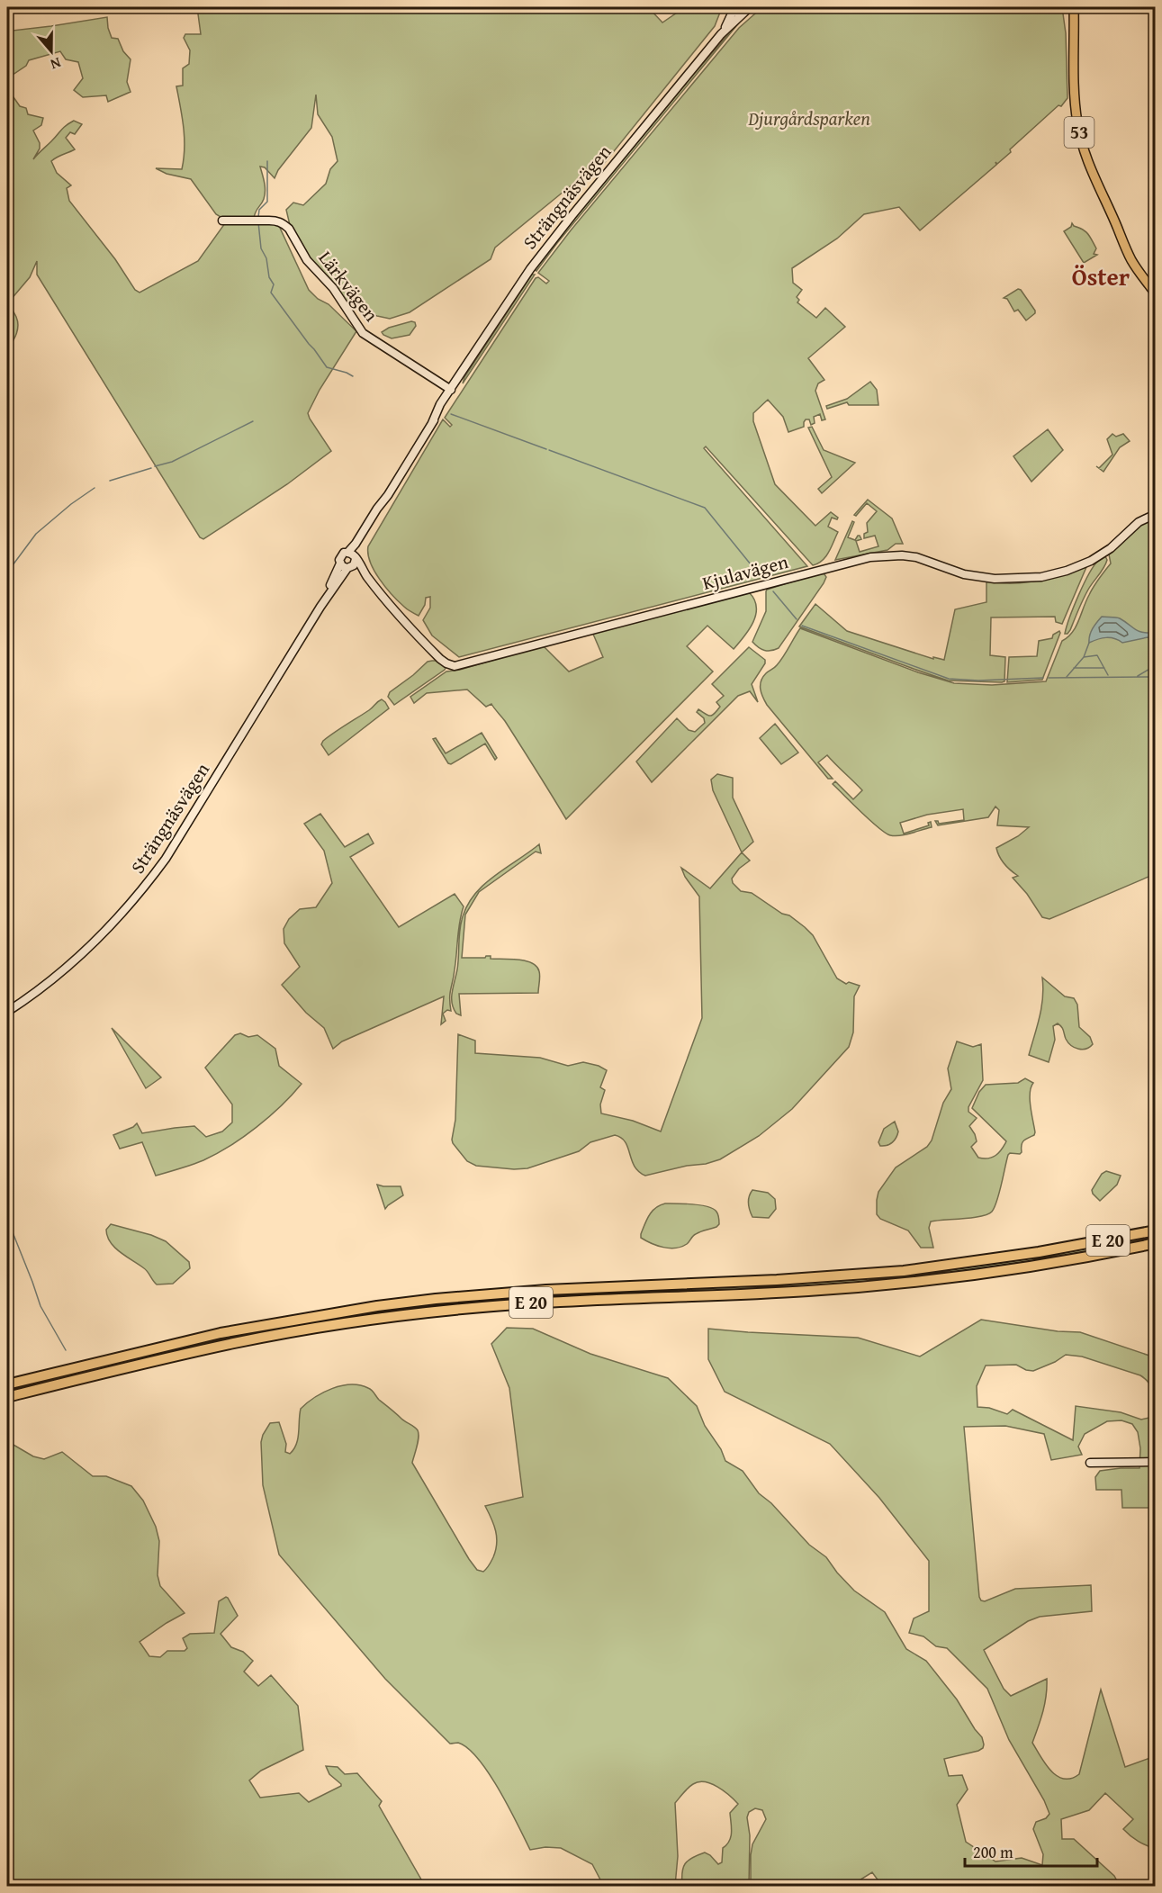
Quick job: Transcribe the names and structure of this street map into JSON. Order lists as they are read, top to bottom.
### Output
{
  "streets": {
    "highway": ["E 20"],
    "main road": ["53"],
    "street": ["Strängnäsvägen", "Lärkvägen", "Kjulavägen"]
  },
  "crossings": [
    ["Strängnäsvägen", "Lärkvägen"],
    ["Strängnäsvägen", "Kjulavägen"]
  ],
  "districts": ["Öster"],
  "parks": ["Djurgårdsparken"],
  "scale_bar": "200 m",
  "north": "bottom"
}
